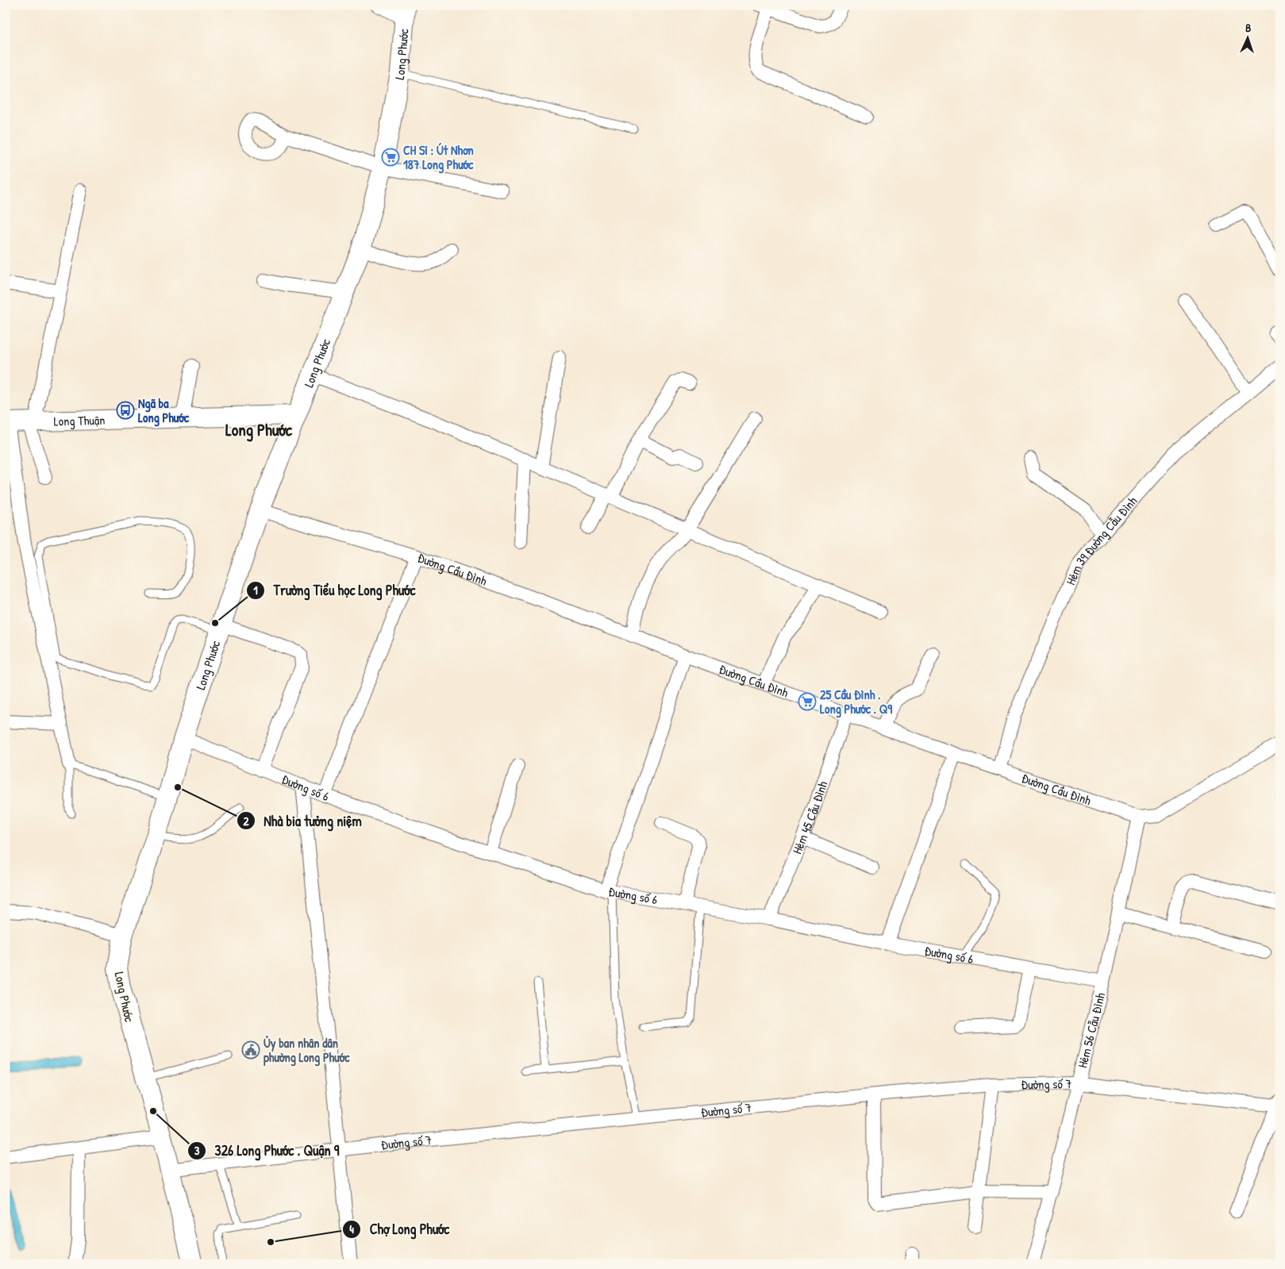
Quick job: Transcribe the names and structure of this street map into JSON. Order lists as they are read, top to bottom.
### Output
{
  "streets": {
    "street": [
      "Long Phước",
      "Long Thuận",
      "Hẻm 39 Đường Cẫu Đình",
      "Đường Cầu Đình",
      "Đường số 6",
      "Hẻm 45 Cẫu Đình",
      "Hẻm 56 Cẫu Đình",
      "Đường số 7"
    ]
  },
  "crossings": [
    ["Long Phước", "Long Thuận"],
    ["Long Phước", "Đường Cầu Đình"],
    ["Long Phước", "Đường số 6"],
    ["Long Phước", "Đường số 7"],
    ["Hẻm 39 Đường Cẫu Đình", "Đường Cầu Đình"],
    ["Đường Cầu Đình", "Hẻm 45 Cẫu Đình"],
    ["Đường Cầu Đình", "Hẻm 56 Cẫu Đình"],
    ["Đường số 6", "Hẻm 45 Cẫu Đình"],
    ["Đường số 6", "Hẻm 56 Cẫu Đình"],
    ["Hẻm 56 Cẫu Đình", "Đường số 7"]
  ],
  "districts": ["Long Phước"],
  "places": {
    "supermarket": ["CH Sỉ : Út Nhơn 187 Long Phước", "25 Cầu Đình . Long Phước . Q9"],
    "bus stop": ["Ngã ba Long Phước"],
    "other": [
      "Trường Tiểu học Long Phước",
      "Nhà bia tưởng niệm",
      "326 Long Phước . Quận 9",
      "Chợ Long Phước"
    ],
    "public building": ["Ủy ban nhân dân phường Long Phước"]
  },
  "north": "top"
}
